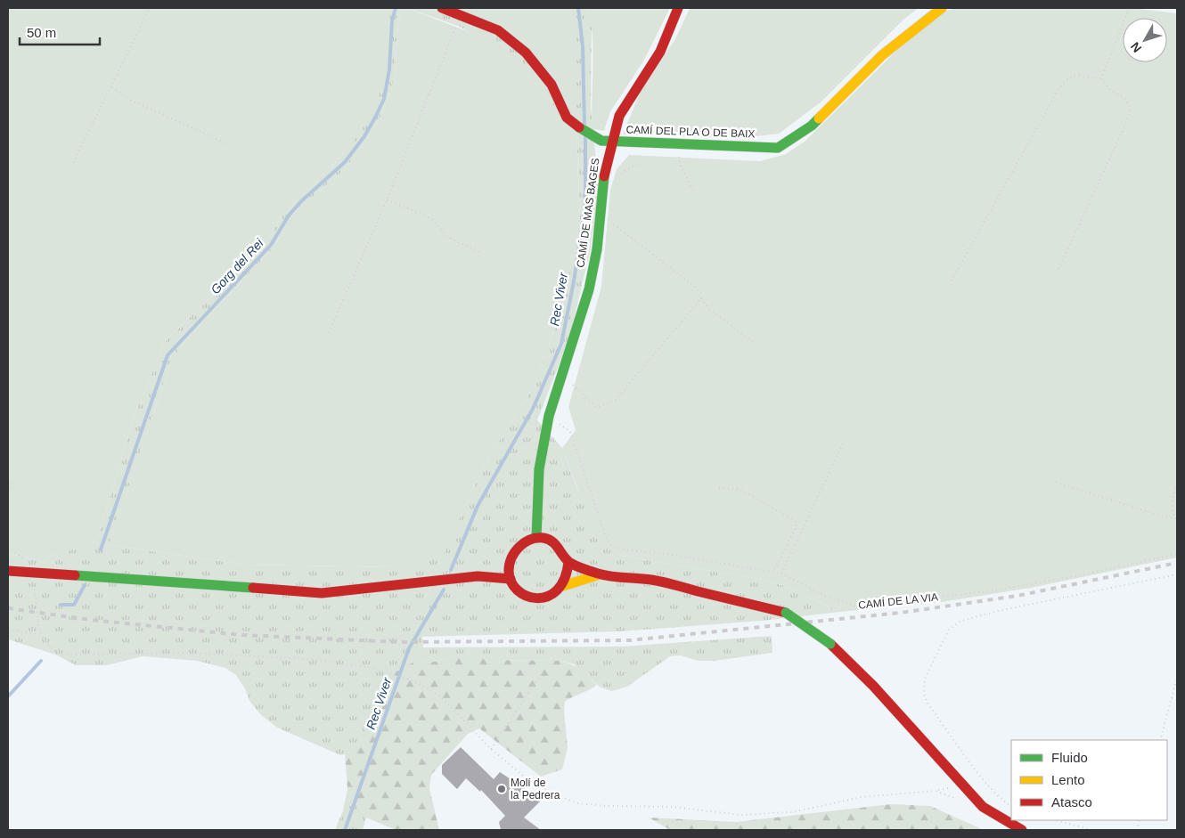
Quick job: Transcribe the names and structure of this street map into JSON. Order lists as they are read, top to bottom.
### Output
{
  "streets": {
    "street": ["CAMÍ DEL PLA O DE BAIX", "CAMÍ DE MAS BAGES"],
    "path": ["CAMÍ DE LA VIA"]
  },
  "crossings": [
    ["CAMÍ DEL PLA O DE BAIX", "CAMÍ DE MAS BAGES"],
    ["CAMÍ DE MAS BAGES", "CAMÍ DE LA VIA"]
  ],
  "water": ["Gorg del Rei", "Rec Viver"],
  "places": ["Molí de la Pedrera"],
  "legend": ["Fluido", "Lento", "Atasco"],
  "scale_bar": "50 m",
  "north": "bottom left"
}
